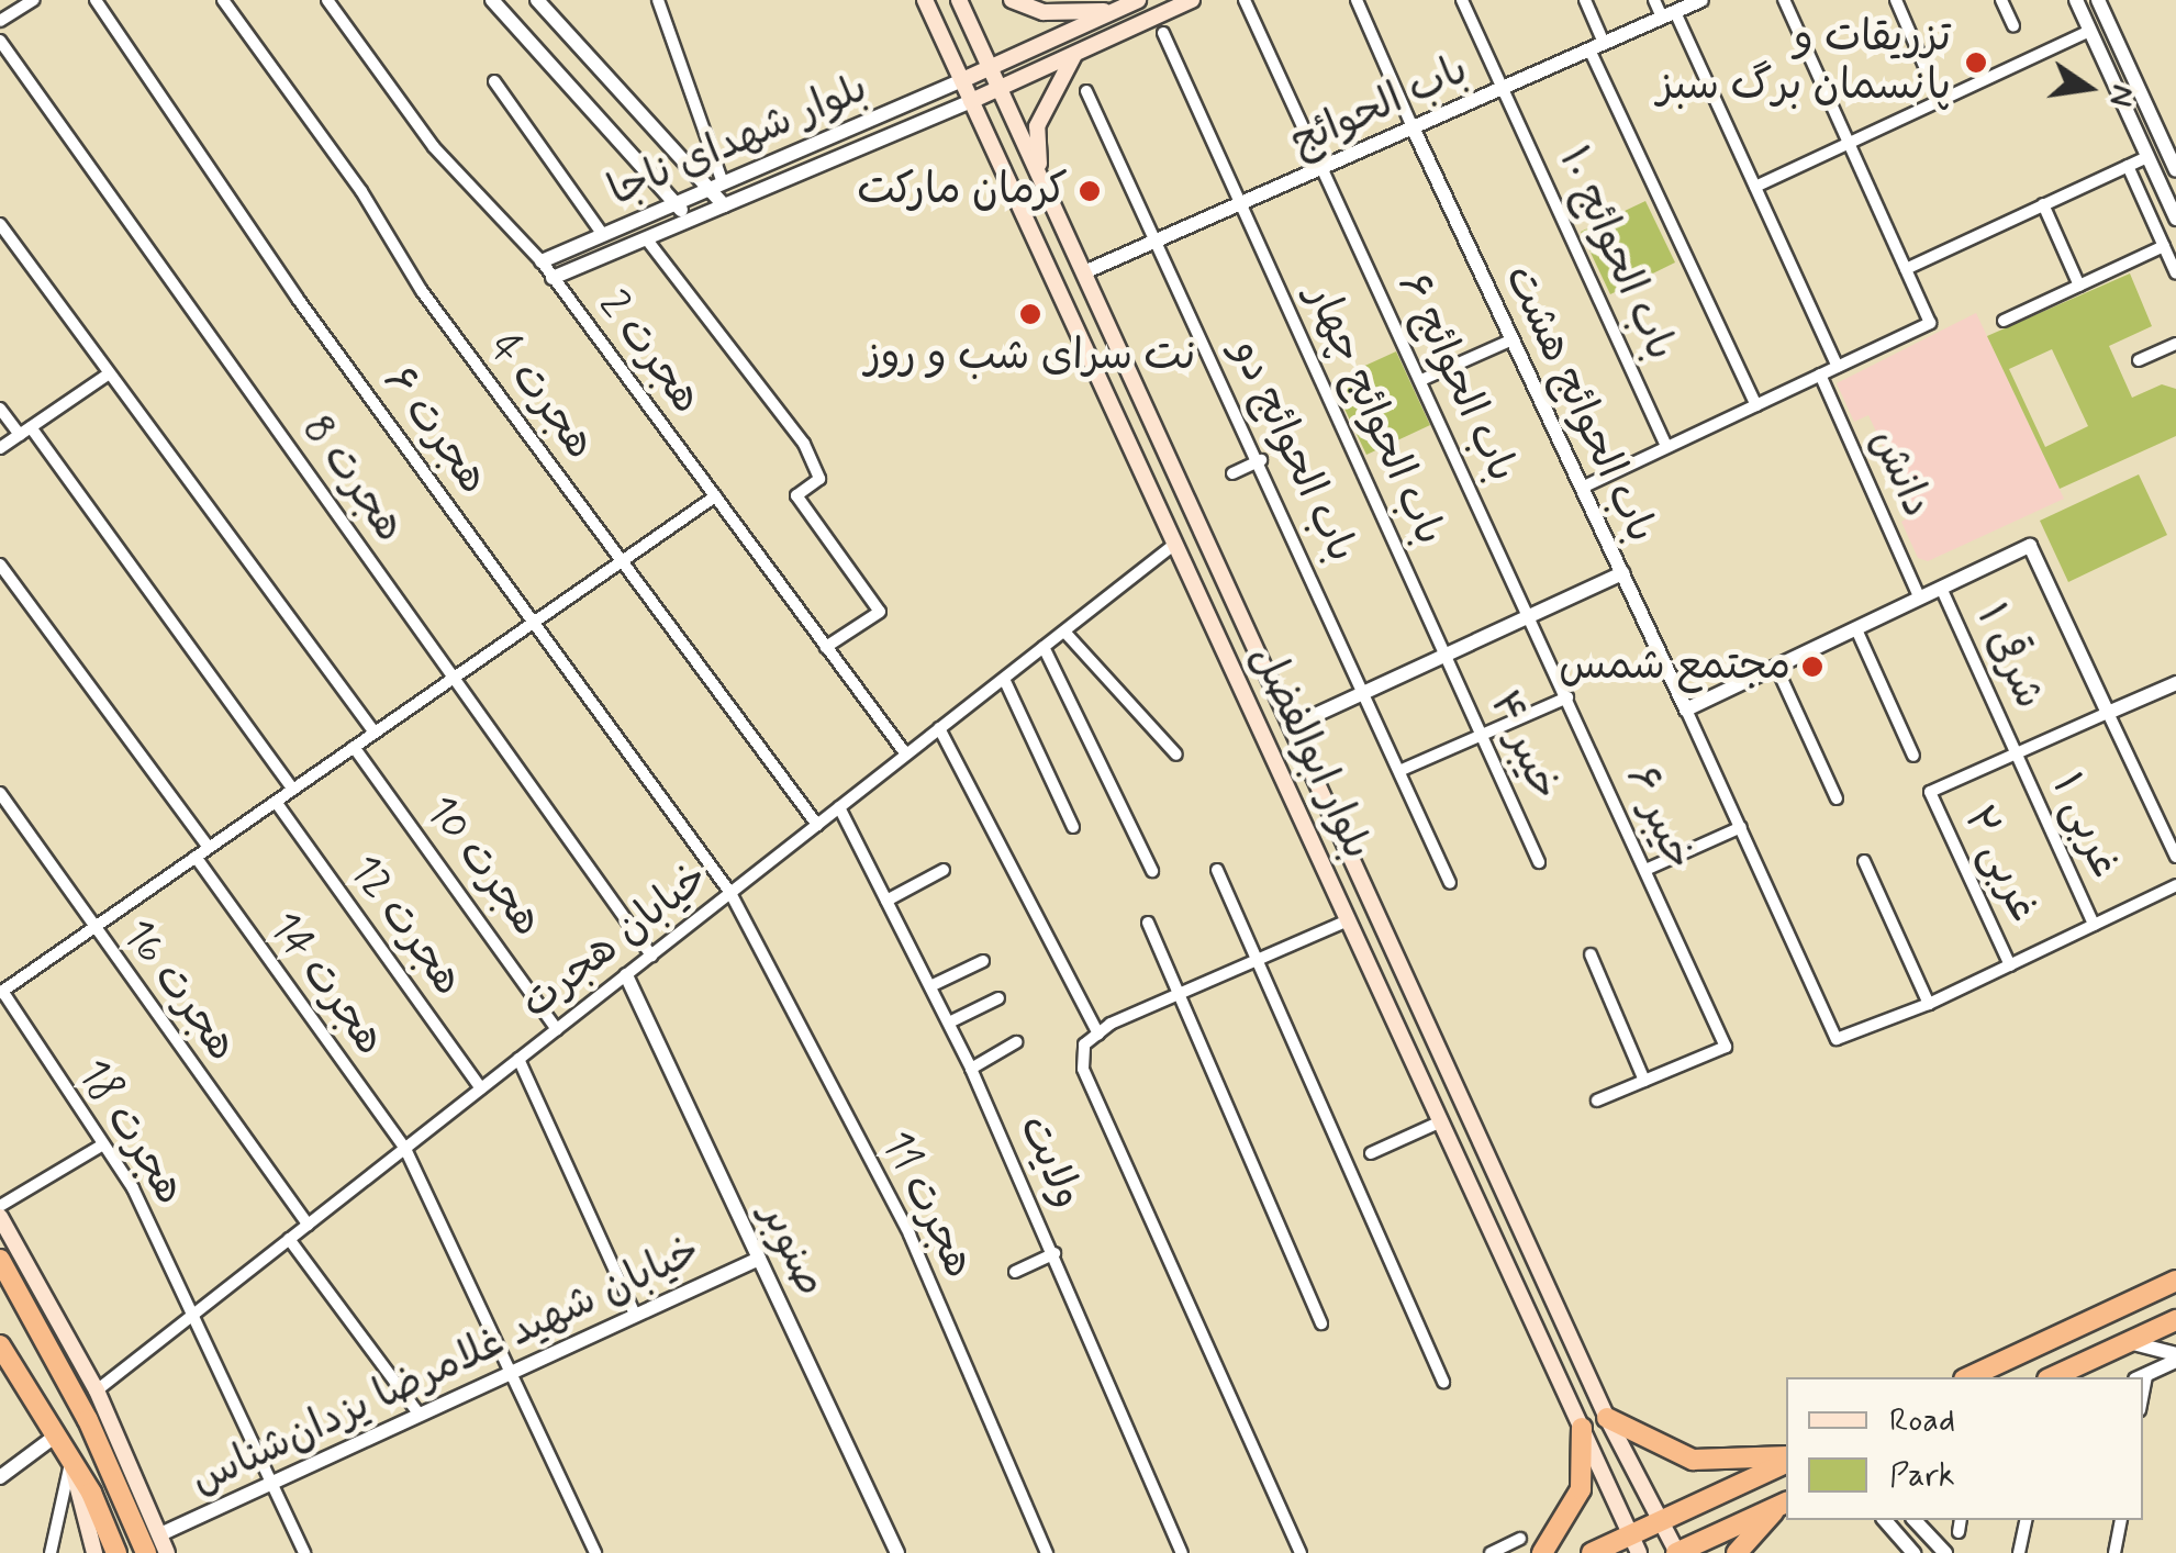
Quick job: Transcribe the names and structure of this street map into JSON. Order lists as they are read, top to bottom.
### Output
{
  "streets": {
    "main road": ["بلوار ابوالفضل"],
    "street": [
      "باب الحوائج",
      "بلوار شهدای ناجا",
      "باب الحوائج ۱۰",
      "هجرت 2",
      "باب الحوائج ۶",
      "هجرت 4",
      "باب الحوائج هشت",
      "باب الحوائج چهار",
      "هجرت ۶",
      "باب الحوائج دو",
      "دانش",
      "هجرت 8",
      "۱ شرقی",
      "خیبر ۴",
      "خیبر ۶",
      "۱ غربی",
      "۲ غربی",
      "هجرت 10",
      "هجرت 12",
      "خیابان هجرت",
      "هجرت 14",
      "هجرت 16",
      "هجرت 18",
      "ولایت",
      "هجرت 11",
      "صنوبر",
      "خیابان شهید غلامرضا یزدان‌شناس"
    ]
  },
  "crossings": [
    ["باب الحوائج", "باب الحوائج ۱۰"],
    ["باب الحوائج", "باب الحوائج ۶"],
    ["باب الحوائج", "باب الحوائج هشت"],
    ["باب الحوائج", "باب الحوائج چهار"],
    ["باب الحوائج", "باب الحوائج دو"],
    ["باب الحوائج", "بلوار ابوالفضل"],
    ["بلوار شهدای ناجا", "هجرت 2"],
    ["بلوار شهدای ناجا", "بلوار ابوالفضل"],
    ["هجرت 2", "خیابان هجرت"],
    ["باب الحوائج ۶", "خیبر ۶"],
    ["هجرت 4", "خیابان هجرت"],
    ["باب الحوائج چهار", "خیبر ۴"],
    ["هجرت ۶", "خیابان هجرت"],
    ["هجرت ۶", "هجرت 11"],
    ["هجرت 8", "خیابان هجرت"],
    ["۱ شرقی", "۱ غربی"],
    ["۱ شرقی", "۲ غربی"],
    ["بلوار ابوالفضل", "خیابان هجرت"],
    ["۱ غربی", "۲ غربی"],
    ["هجرت 10", "خیابان هجرت"],
    ["هجرت 12", "خیابان هجرت"],
    ["خیابان هجرت", "هجرت 14"],
    ["خیابان هجرت", "هجرت 16"],
    ["خیابان هجرت", "هجرت 18"],
    ["خیابان هجرت", "ولایت"],
    ["خیابان هجرت", "هجرت 11"],
    ["خیابان هجرت", "صنوبر"],
    ["هجرت 14", "خیابان شهید غلامرضا یزدان‌شناس"],
    ["هجرت 18", "خیابان شهید غلامرضا یزدان‌شناس"],
    ["صنوبر", "خیابان شهید غلامرضا یزدان‌شناس"]
  ],
  "places": [
    "تزریقات و پانسمان برگ سبز",
    "کرمان مارکت",
    "نت سرای شب و روز",
    "مجتمع شمس"
  ],
  "legend": ["Road", "Park"],
  "north": "right"
}
